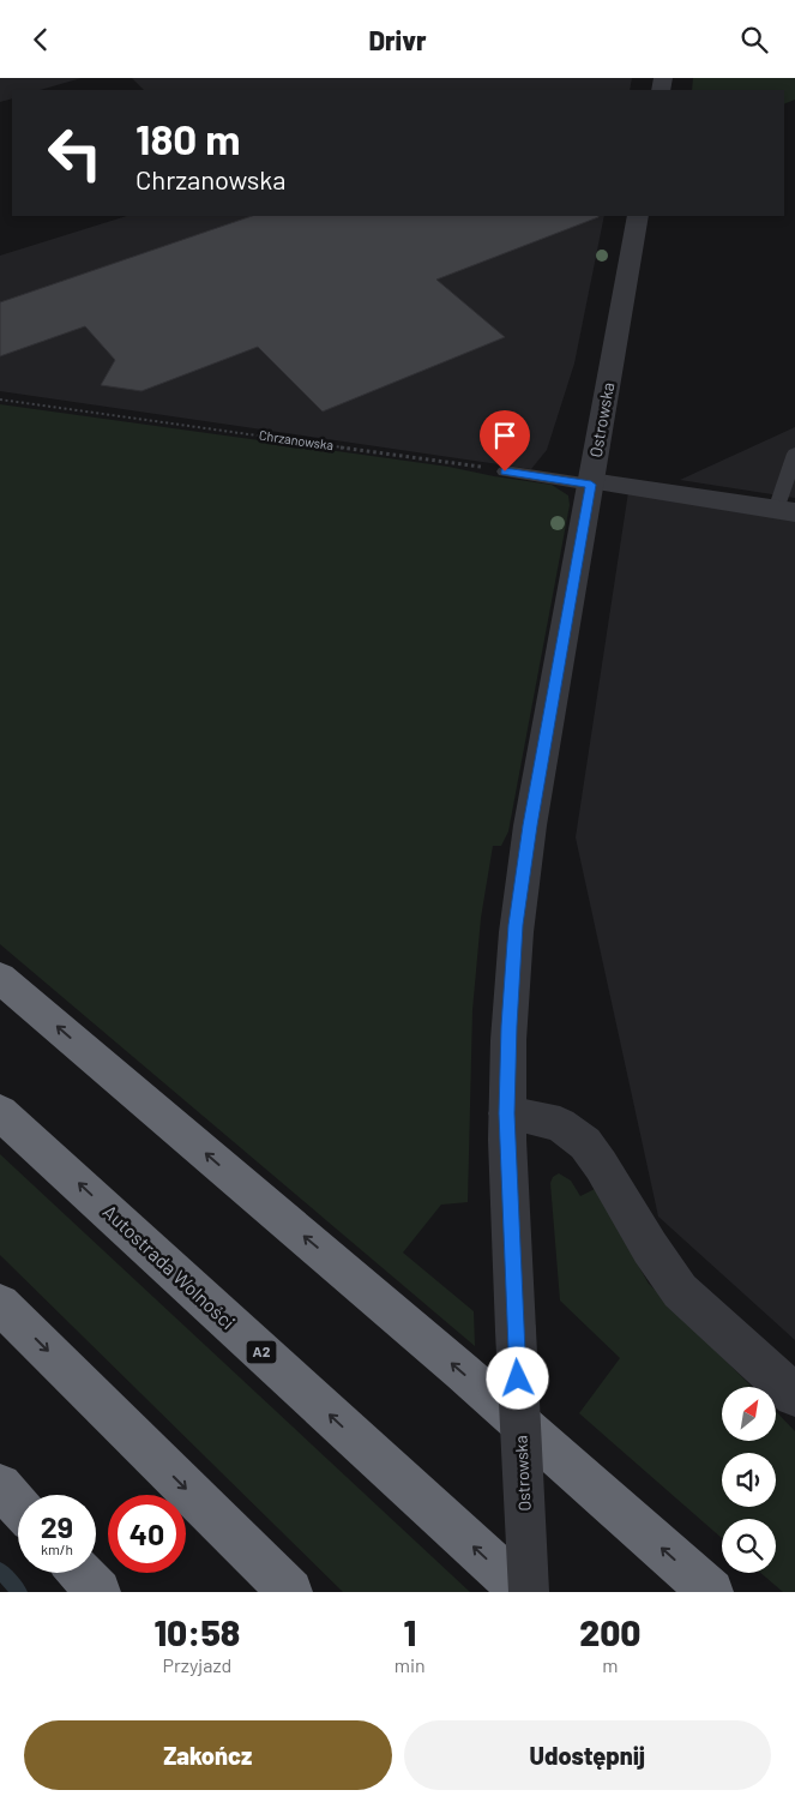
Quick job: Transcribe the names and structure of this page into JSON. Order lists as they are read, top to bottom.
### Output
{
  "streets": {
    "highway": ["Autostrada Wolności", "A2"],
    "street": ["Ostrowska"],
    "path": ["Chrzanowska"]
  },
  "north": "top right",
  "page": {
    "header": "Drivr",
    "turn": ["180 m", "Chrzanowska"],
    "speed": "29 km/h",
    "limit": "40",
    "eta": [
      "10:58",
      "Przyjazd",
      "1",
      "min",
      "200",
      "m"
    ],
    "buttons": ["Zakończ", "Udostępnij"]
  }
}
